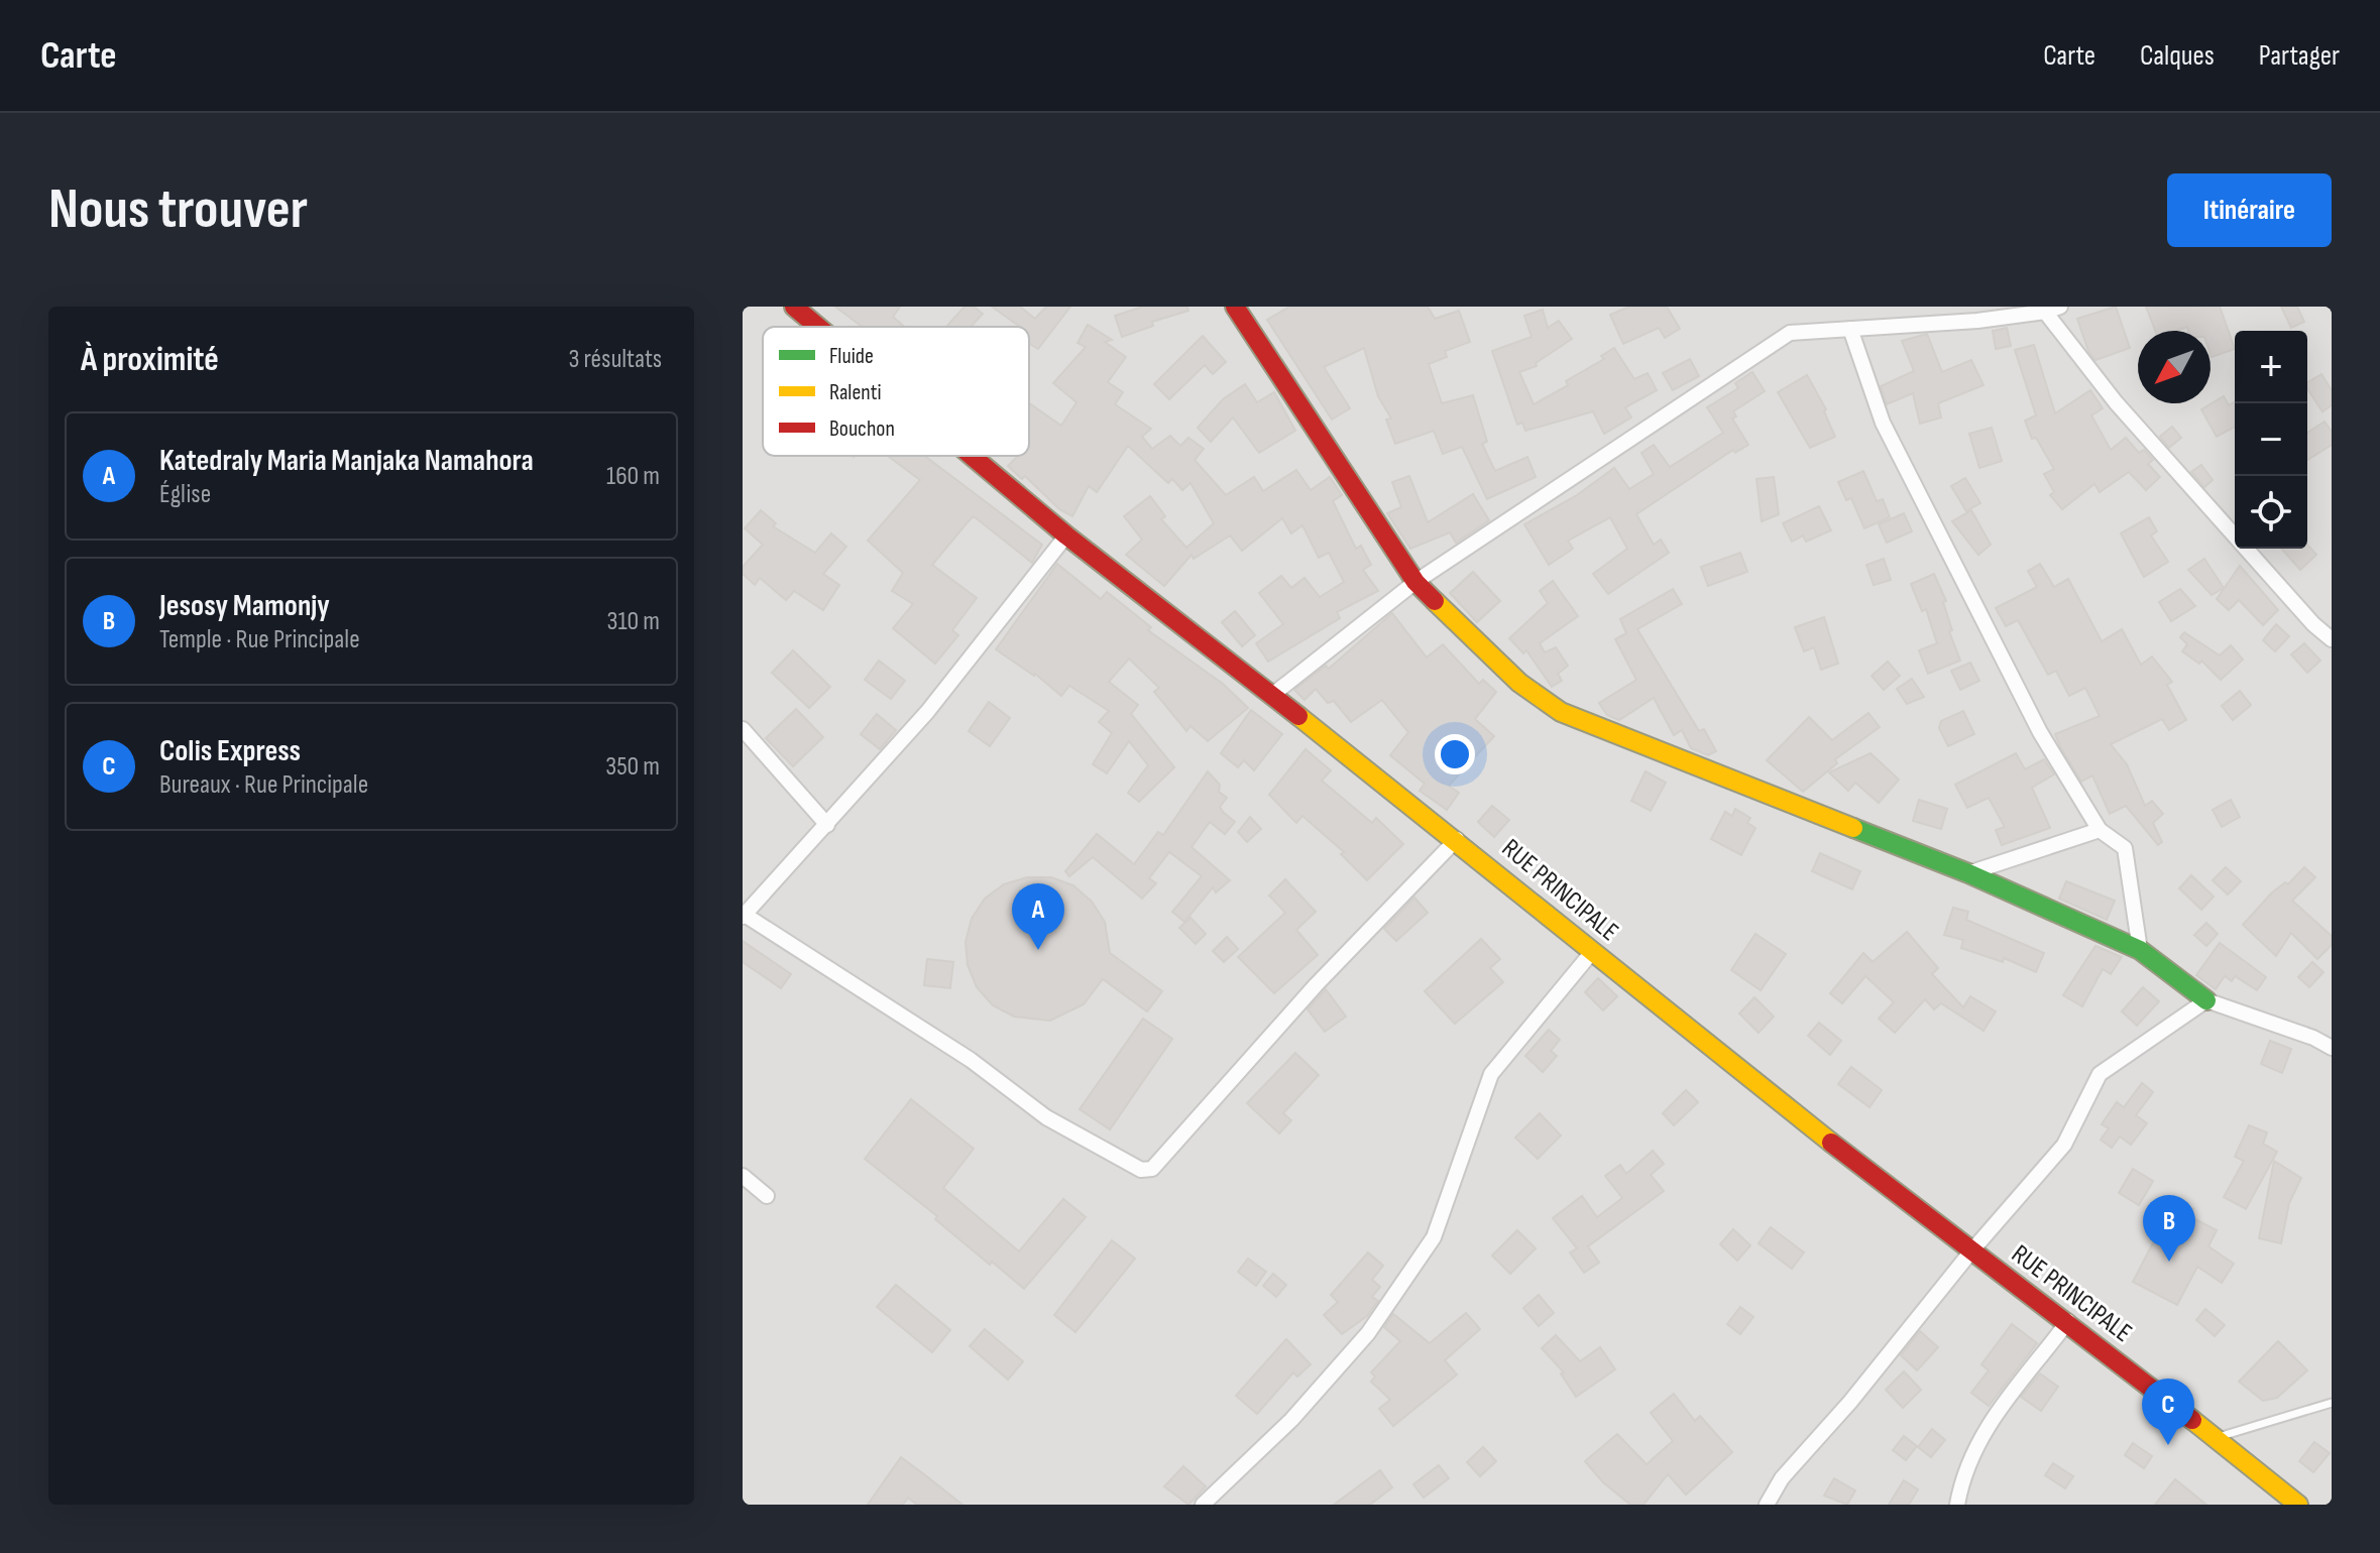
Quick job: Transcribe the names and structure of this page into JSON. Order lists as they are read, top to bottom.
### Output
{
  "streets": {
    "main road": ["RUE PRINCIPALE"]
  },
  "legend": ["Fluide", "Ralenti", "Bouchon"],
  "north": "bottom left",
  "page": {
    "header": "Carte",
    "nav": ["Carte", "Calques", "Partager"],
    "buttons": "Itinéraire",
    "title": "Nous trouver",
    "heading": ["À proximité", "3 résultats"],
    "map_buttons": ["+", "−"],
    "list": [
      {
        "mark": "A",
        "name": "Katedraly Maria Manjaka Namahora",
        "note": "Église",
        "value": "160 m"
      },
      {
        "mark": "B",
        "name": "Jesosy Mamonjy",
        "note": "Temple · Rue Principale",
        "value": "310 m"
      },
      {
        "mark": "C",
        "name": "Colis Express",
        "note": "Bureaux · Rue Principale",
        "value": "350 m"
      }
    ],
    "pins": ["A", "B", "C"]
  }
}
